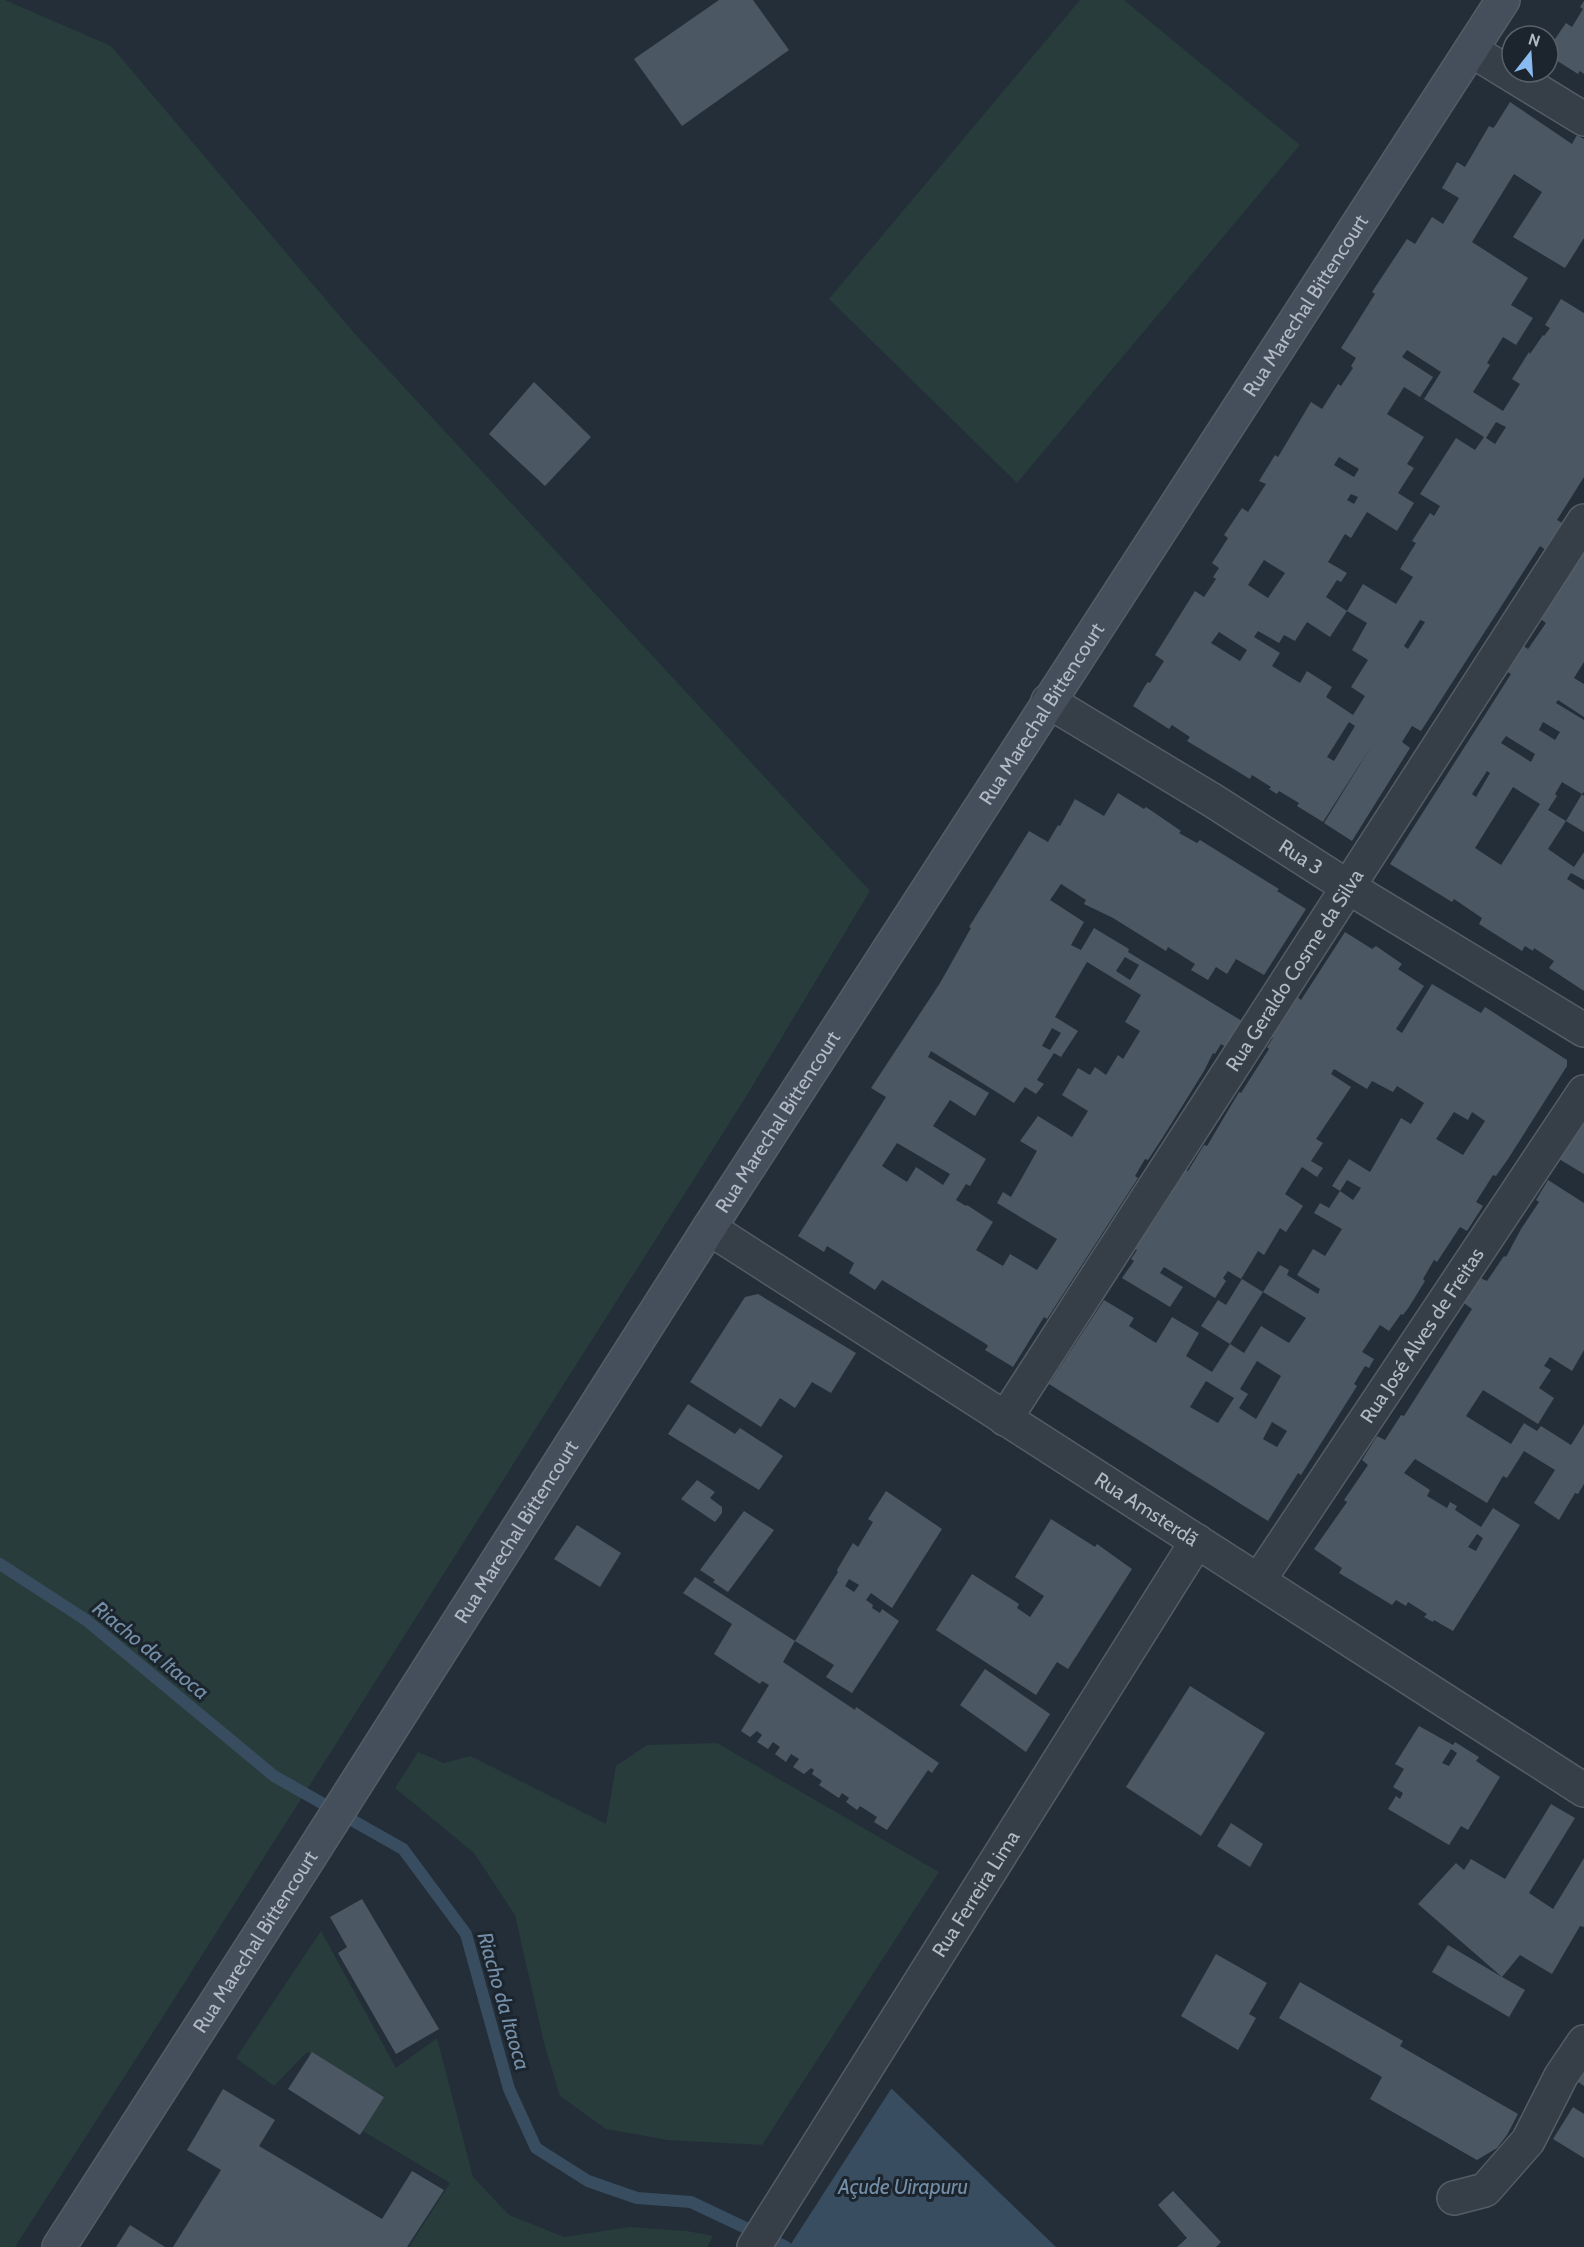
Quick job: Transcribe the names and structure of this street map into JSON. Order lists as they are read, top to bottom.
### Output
{
  "streets": {
    "main road": ["Rua Marechal Bittencourt"],
    "street": [
      "Rua 3",
      "Rua Geraldo Cosme da Silva",
      "Rua José Alves de Freitas",
      "Rua Amsterdã",
      "Rua Ferreira Lima"
    ]
  },
  "crossings": [
    ["Rua Marechal Bittencourt", "Rua 3"],
    ["Rua Marechal Bittencourt", "Rua Amsterdã"],
    ["Rua 3", "Rua Geraldo Cosme da Silva"],
    ["Rua Geraldo Cosme da Silva", "Rua Amsterdã"],
    ["Rua José Alves de Freitas", "Rua Amsterdã"],
    ["Rua Amsterdã", "Rua Ferreira Lima"]
  ],
  "water": ["Riacho da Itaoca", "Açude Uirapuru"],
  "north": "top"
}
